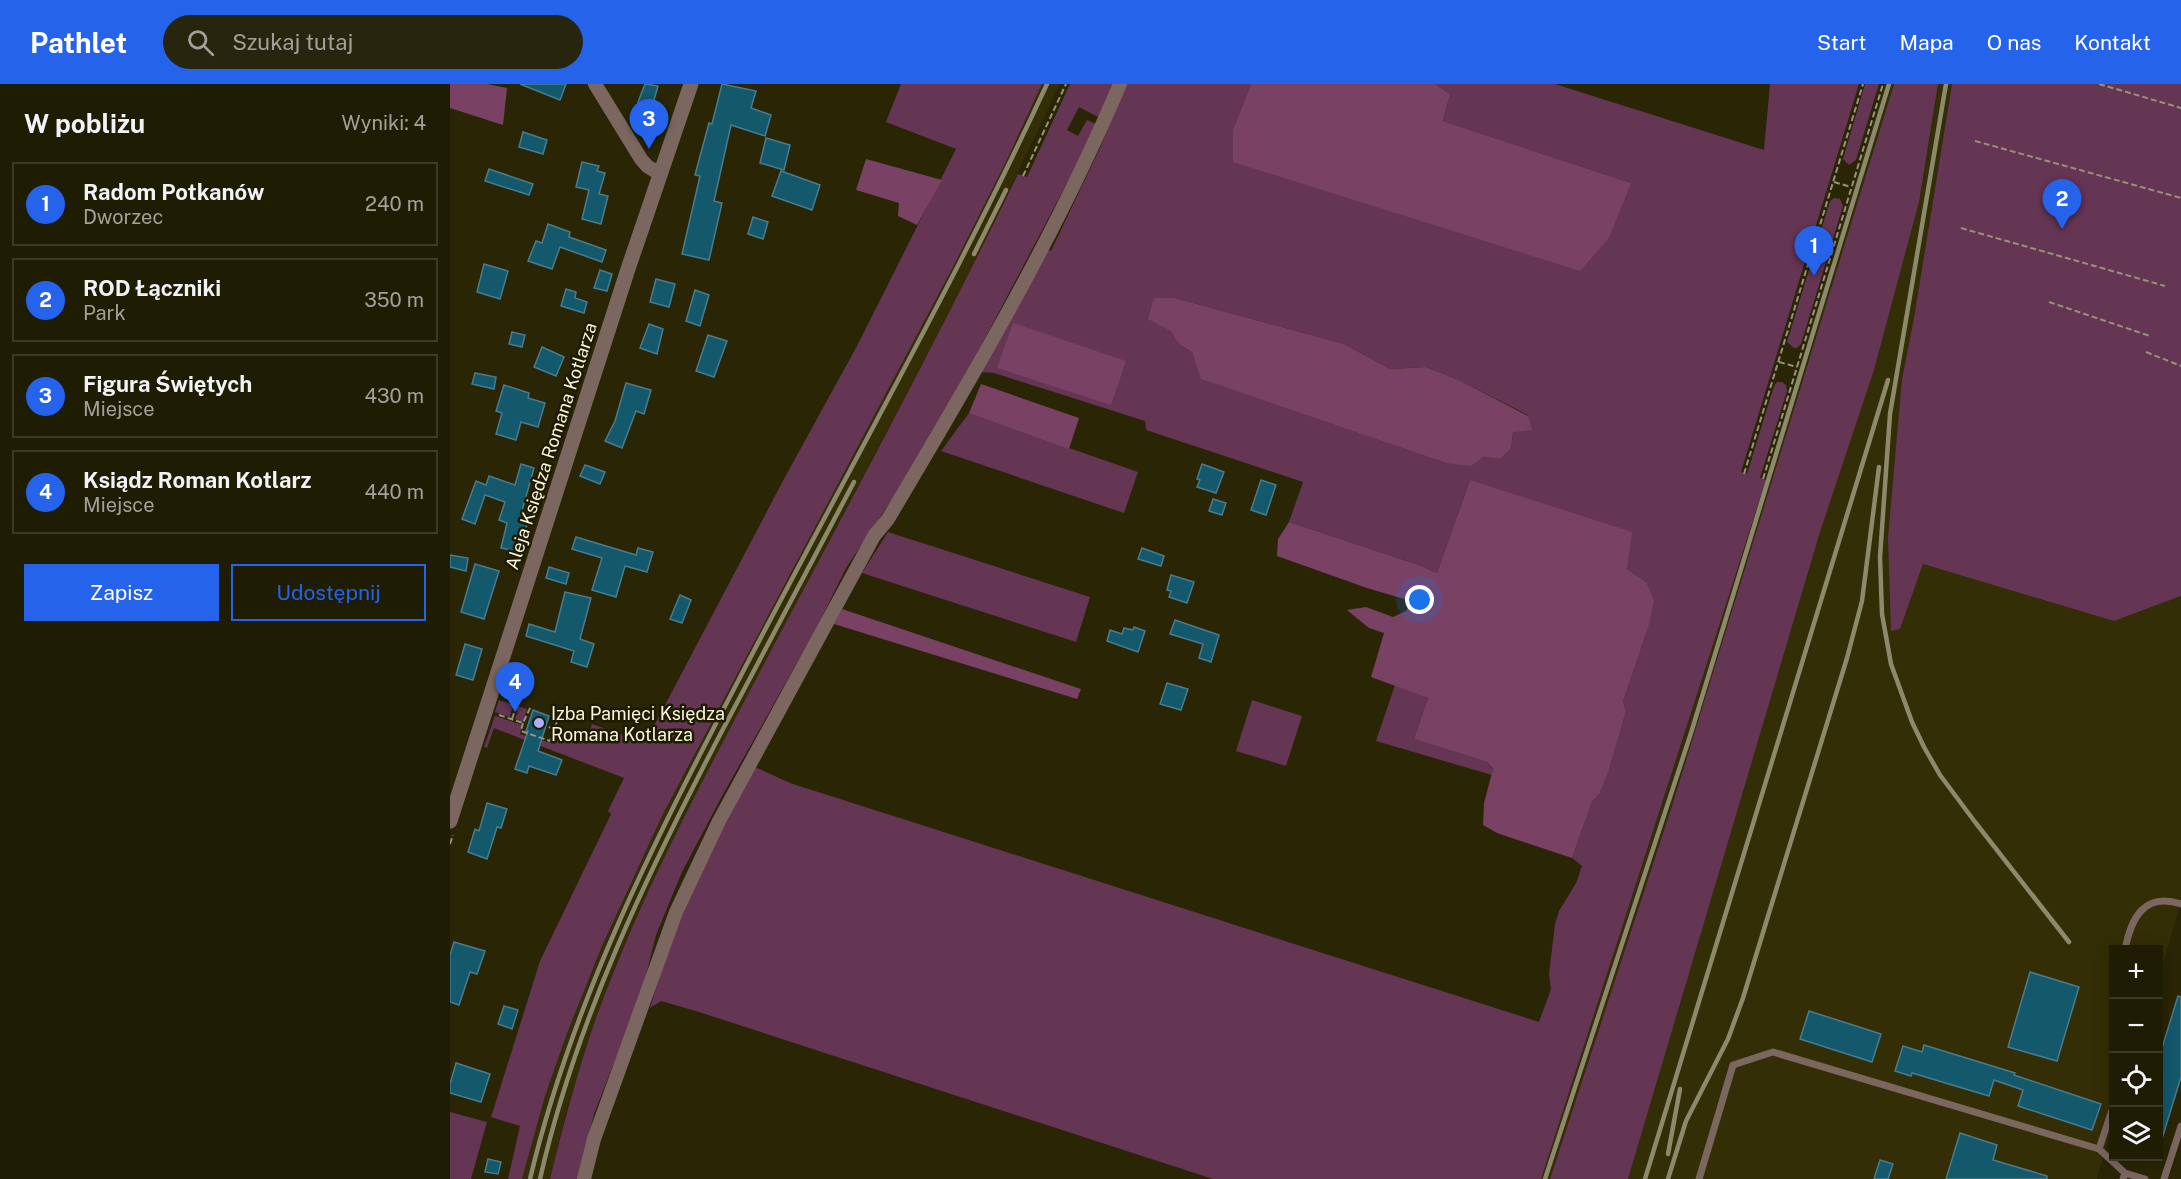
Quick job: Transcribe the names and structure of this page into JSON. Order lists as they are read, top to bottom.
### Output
{
  "streets": {
    "street": ["Aleja Księdza Romana Kotlarza"]
  },
  "places": ["Izba Pamięci Księdza Romana Kotlarza"],
  "page": {
    "header": "Pathlet",
    "search": "Szukaj tutaj",
    "nav": [
      "Start",
      "Mapa",
      "O nas",
      "Kontakt"
    ],
    "heading": ["W pobliżu", "Wyniki: 4"],
    "pins": [
      "3",
      "2",
      "1",
      "4"
    ],
    "list": [
      {
        "mark": "1",
        "name": "Radom Potkanów",
        "note": "Dworzec",
        "value": "240 m"
      },
      {
        "mark": "2",
        "name": "ROD Łączniki",
        "note": "Park",
        "value": "350 m"
      },
      {
        "mark": "3",
        "name": "Figura Świętych",
        "note": "Miejsce",
        "value": "430 m"
      },
      {
        "mark": "4",
        "name": "Ksiądz Roman Kotlarz",
        "note": "Miejsce",
        "value": "440 m"
      }
    ],
    "buttons": ["Zapisz", "Udostępnij"],
    "map_buttons": ["+", "−"]
  }
}
